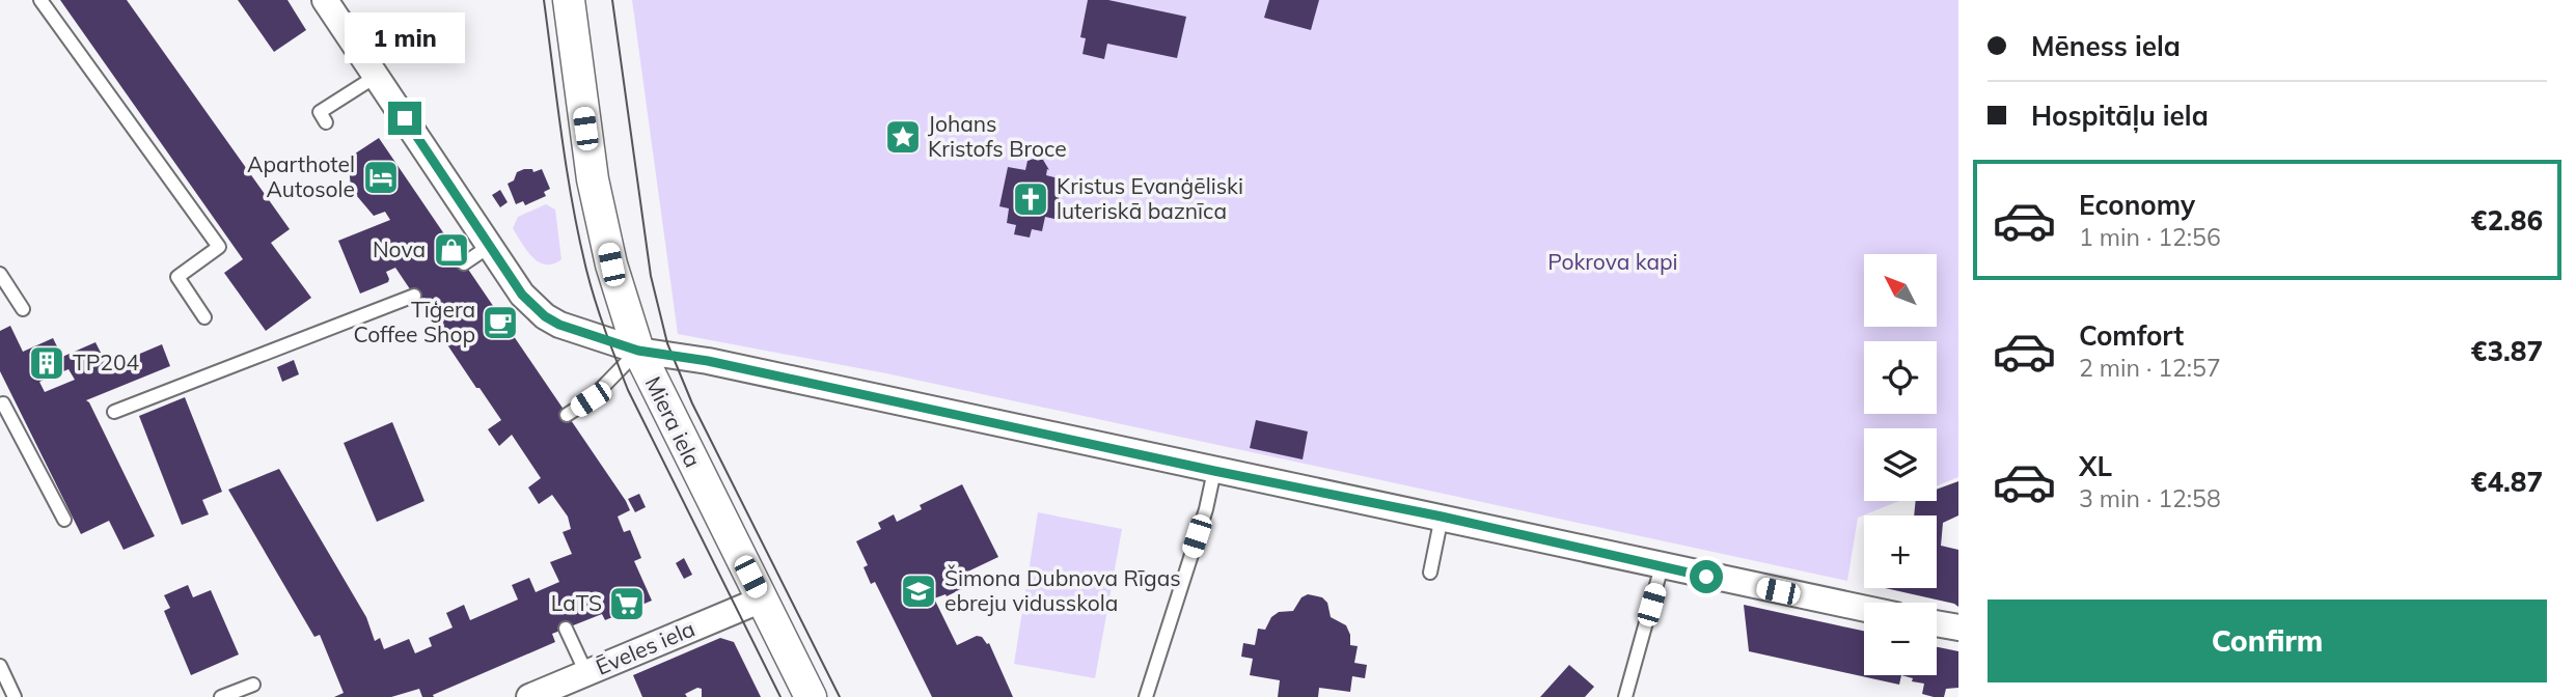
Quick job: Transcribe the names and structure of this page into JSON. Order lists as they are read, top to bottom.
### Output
{
  "streets": {
    "street": ["Miera iela", "Ēveles iela"]
  },
  "crossings": [
    ["Miera iela", "Ēveles iela"]
  ],
  "parks": ["Pokrova kapi"],
  "places": {
    "place": ["Johans Kristofs Broce"],
    "hotel": ["Aparthotel Autosole"],
    "church": ["Kristus Evanģēliski luteriskā baznīca"],
    "shop": ["Nova"],
    "cafe": ["Tīģera Coffee Shop"],
    "building": ["TP204"],
    "school or university": ["Šimona Dubnova Rīgas ebreju vidusskola"],
    "supermarket": ["LaTS"]
  },
  "north": "top left",
  "page": {
    "banner": ["Mēness iela", "Hospitāļu iela"],
    "bubble": "1 min",
    "list": [
      {
        "name": "Economy",
        "note": "1 min · 12:56",
        "value": "€2.86"
      },
      {
        "name": "Comfort",
        "note": "2 min · 12:57",
        "value": "€3.87"
      },
      {
        "name": "XL",
        "note": "3 min · 12:58",
        "value": "€4.87"
      }
    ],
    "map_buttons": ["+", "−"],
    "buttons": "Confirm"
  }
}
